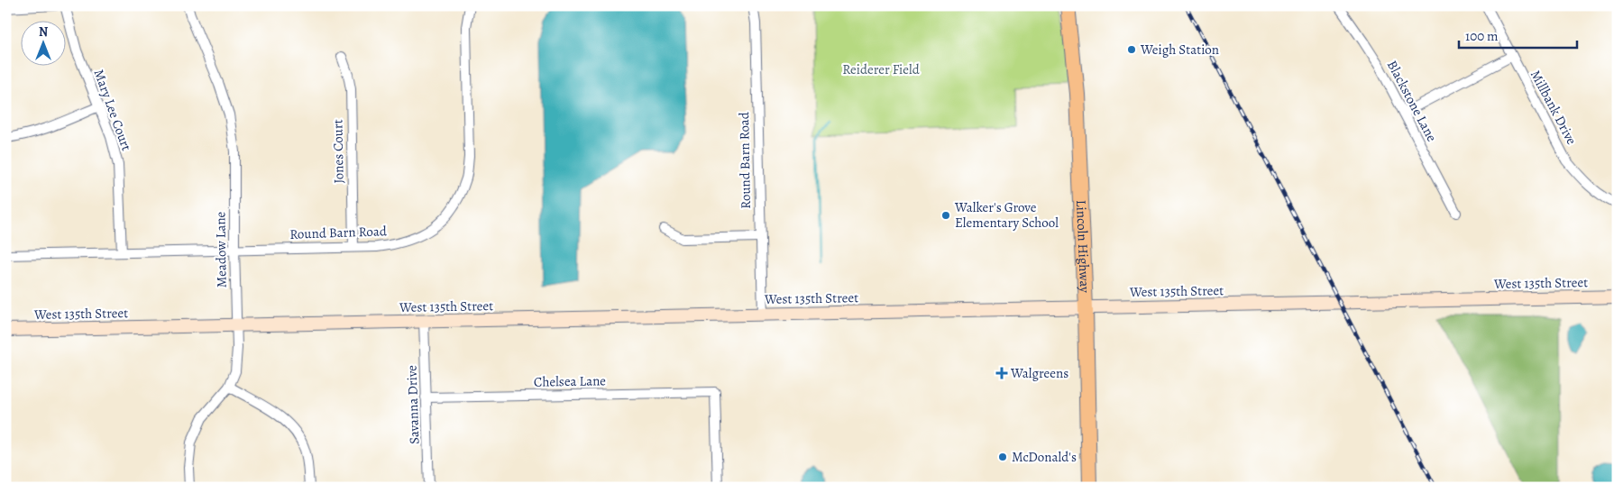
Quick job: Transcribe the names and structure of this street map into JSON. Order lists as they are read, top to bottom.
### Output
{
  "streets": {
    "main road": ["Lincoln Highway"],
    "street": [
      "Blackstone Lane",
      "Millbank Drive",
      "Mary Lee Court",
      "Jones Court",
      "Round Barn Road",
      "Meadow Lane",
      "West 135th Street",
      "Chelsea Lane",
      "Savanna Drive"
    ]
  },
  "crossings": [
    ["Mary Lee Court", "Round Barn Road"],
    ["Jones Court", "Round Barn Road"],
    ["Round Barn Road", "Meadow Lane"],
    ["Round Barn Road", "West 135th Street"],
    ["Lincoln Highway", "West 135th Street"],
    ["Meadow Lane", "West 135th Street"],
    ["West 135th Street", "Savanna Drive"],
    ["Chelsea Lane", "Savanna Drive"]
  ],
  "parks": ["Reiderer Field"],
  "places": {
    "other": ["Weigh Station", "Walker's Grove Elementary School", "McDonald's"],
    "health": ["Walgreens"]
  },
  "scale_bar": "100 m",
  "north": "top"
}
